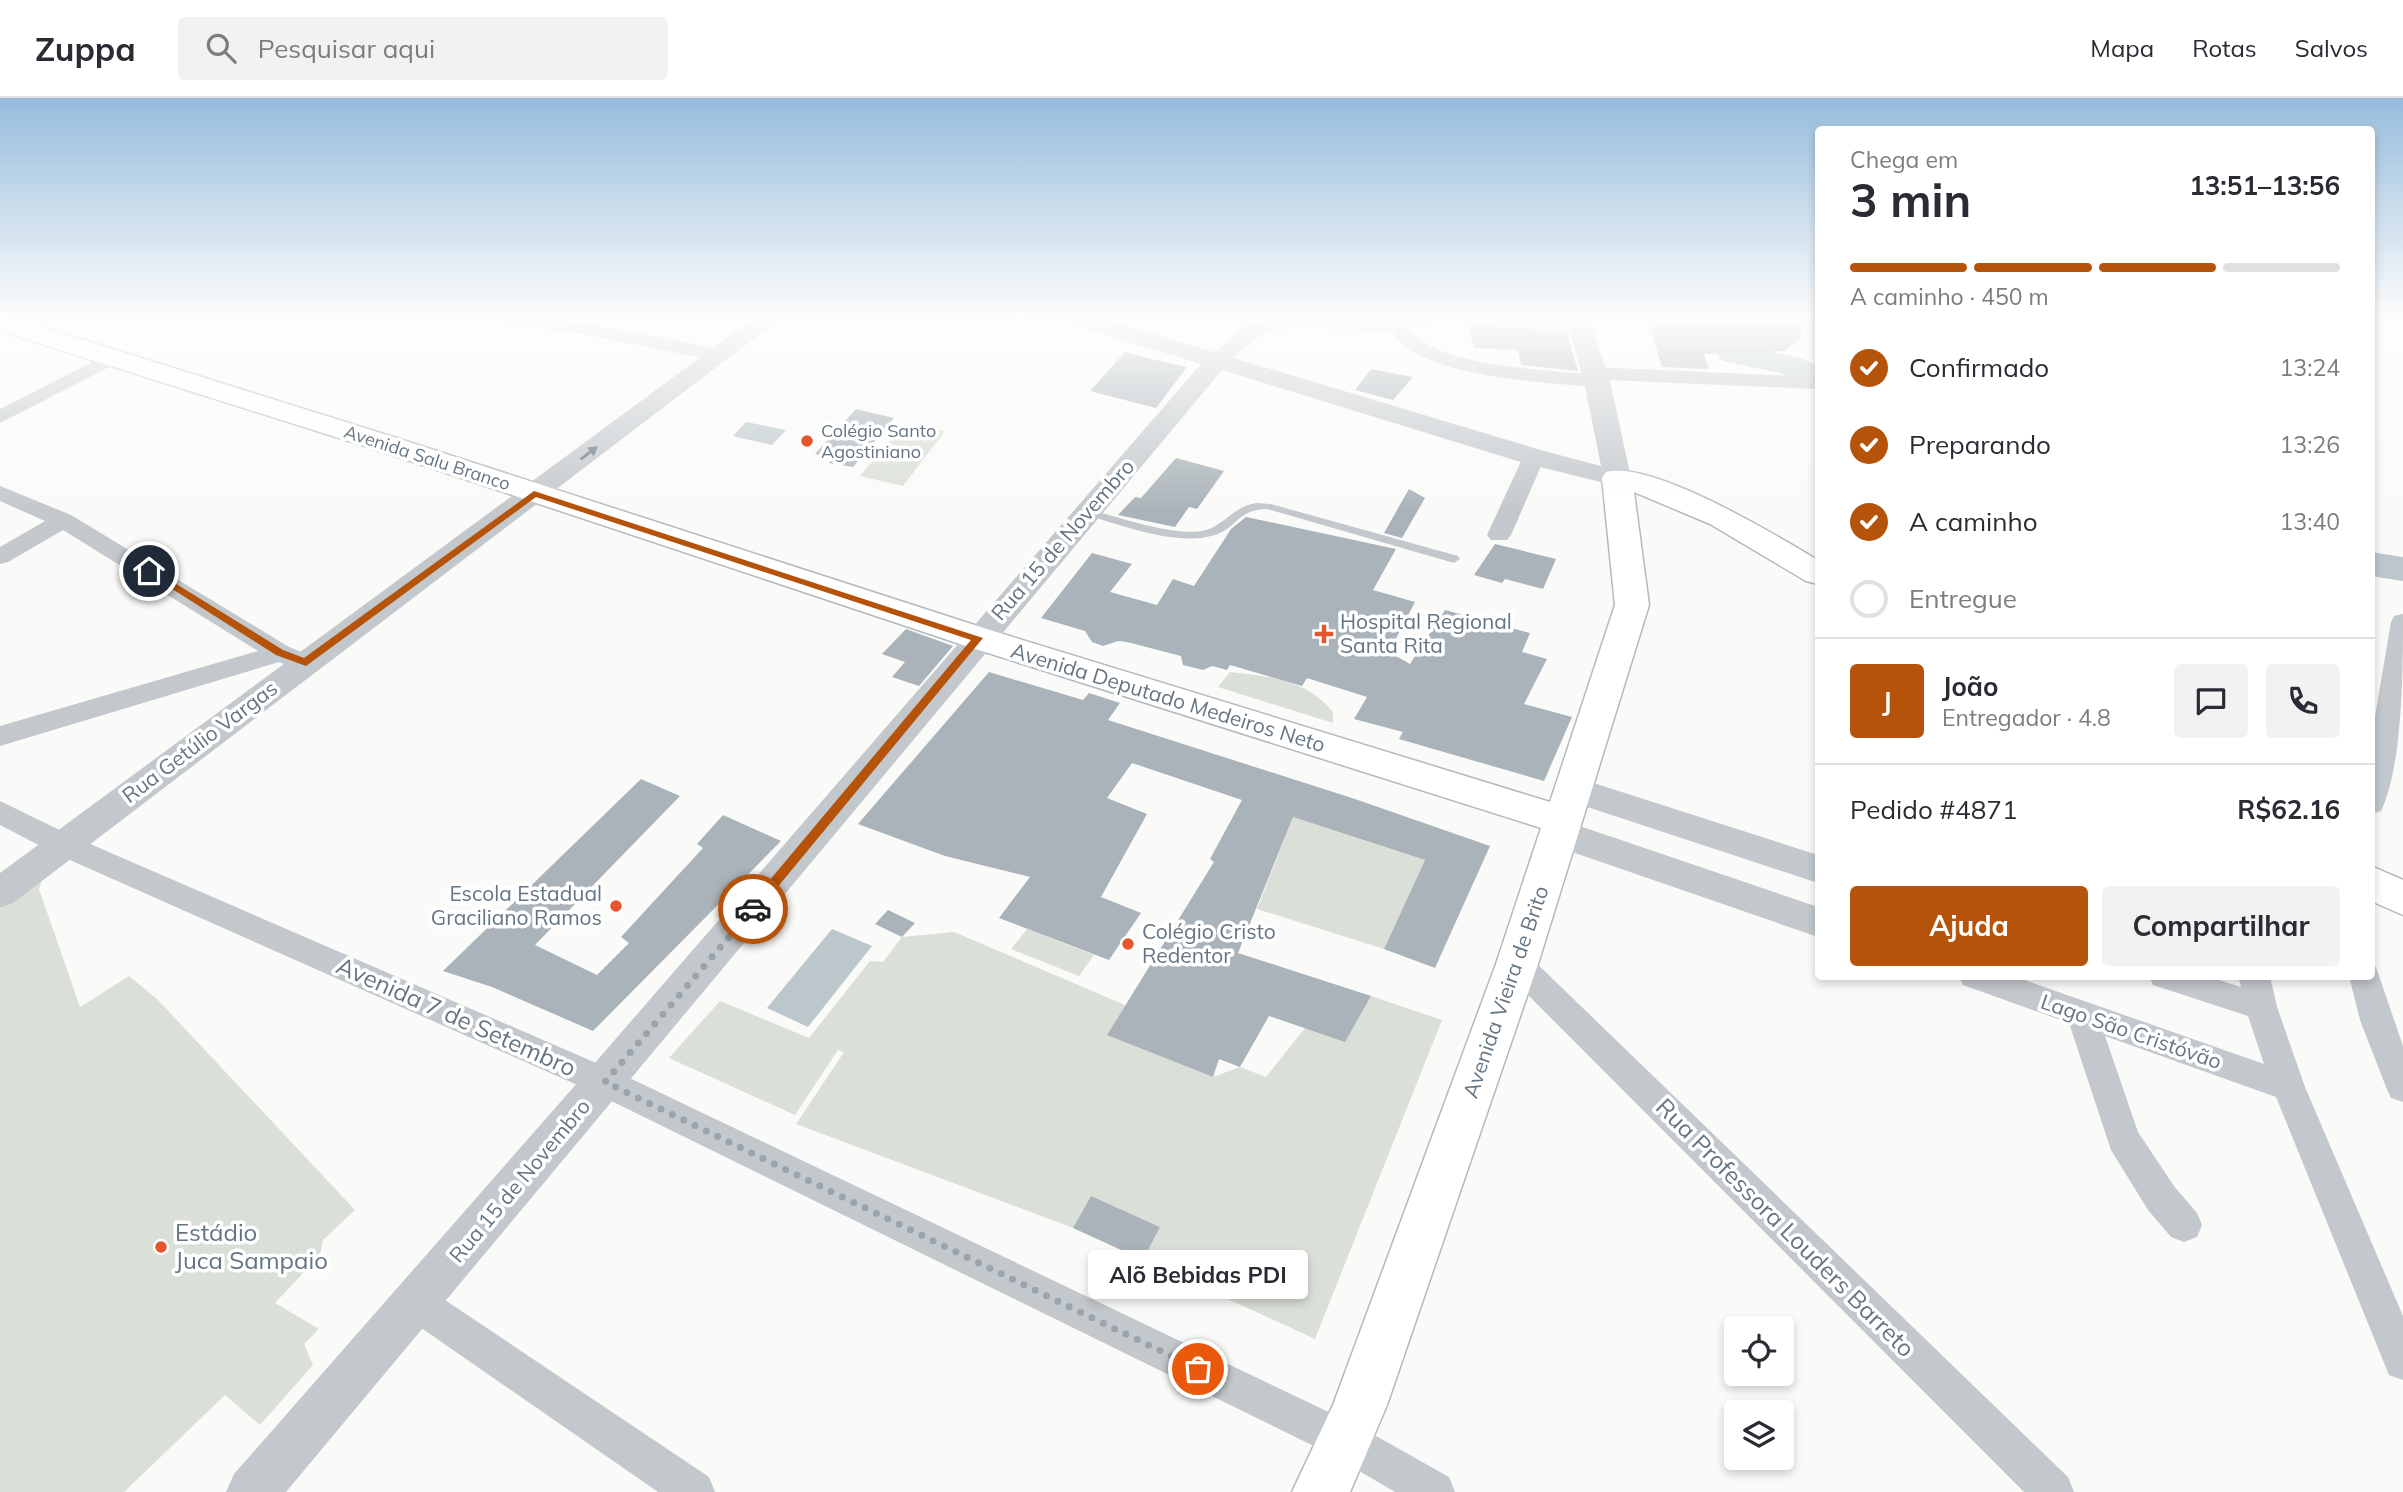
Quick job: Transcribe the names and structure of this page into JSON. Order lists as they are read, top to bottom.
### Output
{
  "streets": {
    "main road": ["Avenida Salu Branco", "Avenida Deputado Medeiros Neto", "Avenida Vieira de Brito"],
    "street": [
      "Rua 15 de Novembro",
      "Rua Getúlio Vargas",
      "Avenida 7 de Setembro",
      "Lago São Cristóvão",
      "Rua Professora Louders Barreto"
    ]
  },
  "crossings": [
    ["Avenida Salu Branco", "Avenida Deputado Medeiros Neto"],
    ["Avenida Salu Branco", "Rua Getúlio Vargas"],
    ["Rua 15 de Novembro", "Avenida Deputado Medeiros Neto"],
    ["Rua 15 de Novembro", "Avenida 7 de Setembro"],
    ["Avenida Deputado Medeiros Neto", "Rua Getúlio Vargas"],
    ["Avenida Deputado Medeiros Neto", "Avenida Vieira de Brito"],
    ["Rua Getúlio Vargas", "Avenida 7 de Setembro"],
    ["Avenida Vieira de Brito", "Avenida 7 de Setembro"],
    ["Avenida Vieira de Brito", "Rua Professora Louders Barreto"]
  ],
  "places": {
    "other": [
      "Colégio Santo Agostiniano",
      "Escola Estadual Graciliano Ramos",
      "Colégio Cristo Redentor",
      "Estádio Juca Sampaio",
      "Alõ Bebidas PDI"
    ],
    "health": ["Hospital Regional Santa Rita"]
  },
  "page": {
    "header": "Zuppa",
    "search": "Pesquisar aqui",
    "nav": ["Mapa", "Rotas", "Salvos"],
    "heading": ["3 min", "Chega em", "13:51–13:56"],
    "panel": [
      "João",
      "Entregador · 4.8",
      "Pedido #4871",
      "R$62.16"
    ],
    "bar": "A caminho · 450 m",
    "list": [
      ["Confirmado", "13:24"],
      ["Preparando", "13:26"],
      ["A caminho", "13:40"],
      "Entregue"
    ],
    "round": "J",
    "buttons": ["Ajuda", "Compartilhar"],
    "bubble": "Alõ Bebidas PDI"
  }
}
